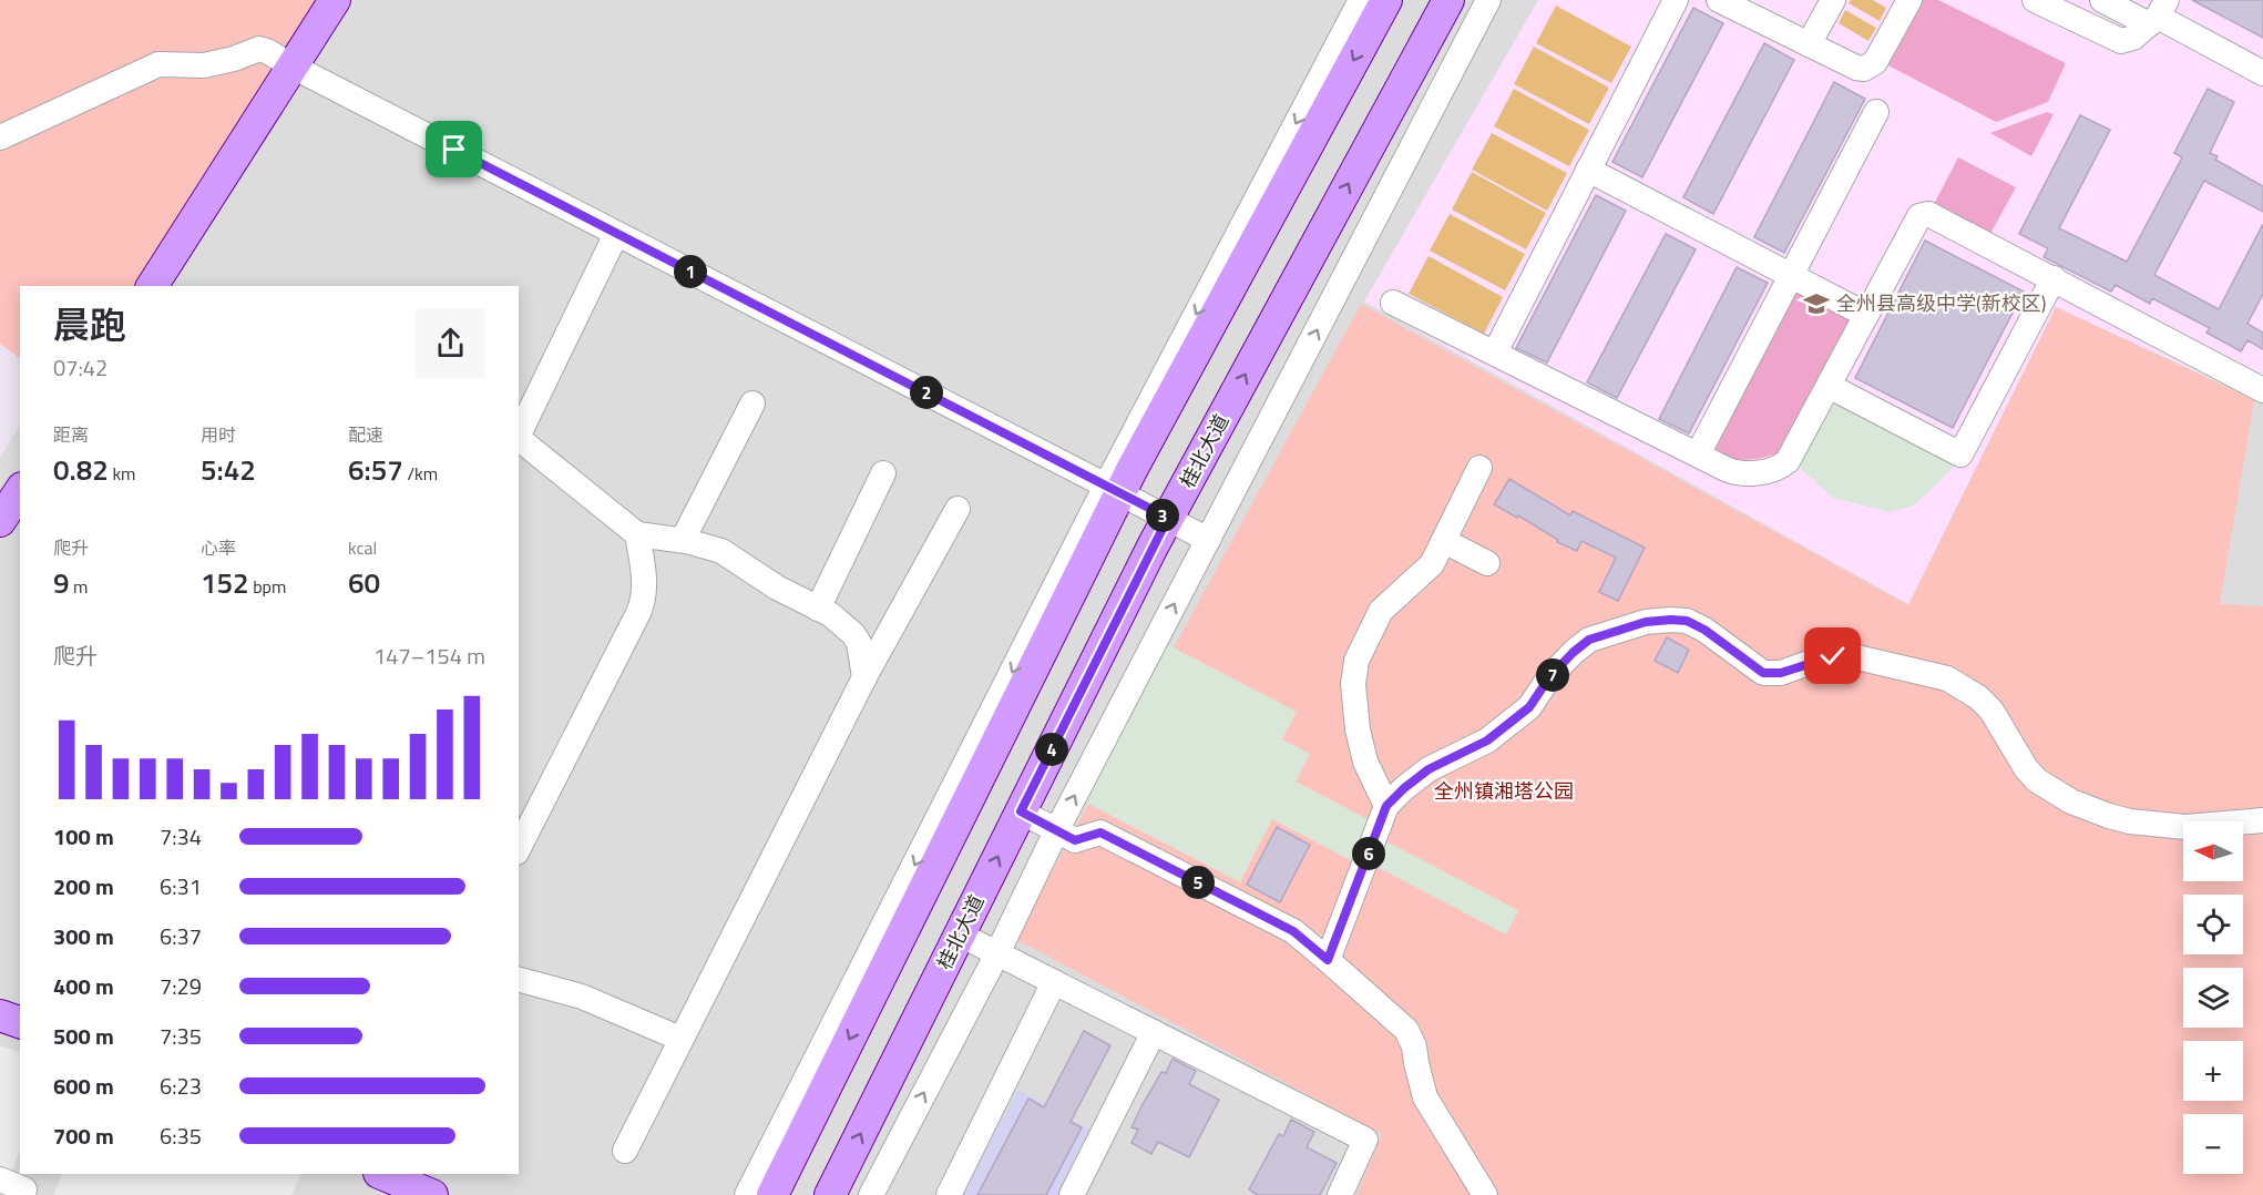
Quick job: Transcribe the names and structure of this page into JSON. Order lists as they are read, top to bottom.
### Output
{
  "streets": {
    "main road": ["桂北大道"]
  },
  "parks": ["全州镇湘塔公园"],
  "places": {
    "school or university": ["全州县高级中学(新校区)"]
  },
  "north": "left",
  "page": {
    "pins": [
      "1",
      "2",
      "3",
      "7",
      "4",
      "6",
      "5"
    ],
    "heading": ["晨跑", "07:42"],
    "stats": [
      ["距离", "0.82 km"],
      ["用时", "5:42"],
      ["配速", "6:57 /km"],
      ["爬升", "9 m"],
      ["心率", "152 bpm"],
      ["kcal", "60"]
    ],
    "chart": ["爬升", "147–154 m"],
    "list": [
      {
        "name": "100 m",
        "note": "7:34"
      },
      {
        "name": "200 m",
        "note": "6:31"
      },
      {
        "name": "300 m",
        "note": "6:37"
      },
      {
        "name": "400 m",
        "note": "7:29"
      },
      {
        "name": "500 m",
        "note": "7:35"
      },
      {
        "name": "600 m",
        "note": "6:23"
      },
      {
        "name": "700 m",
        "note": "6:35"
      }
    ],
    "map_buttons": ["+", "−"]
  }
}
